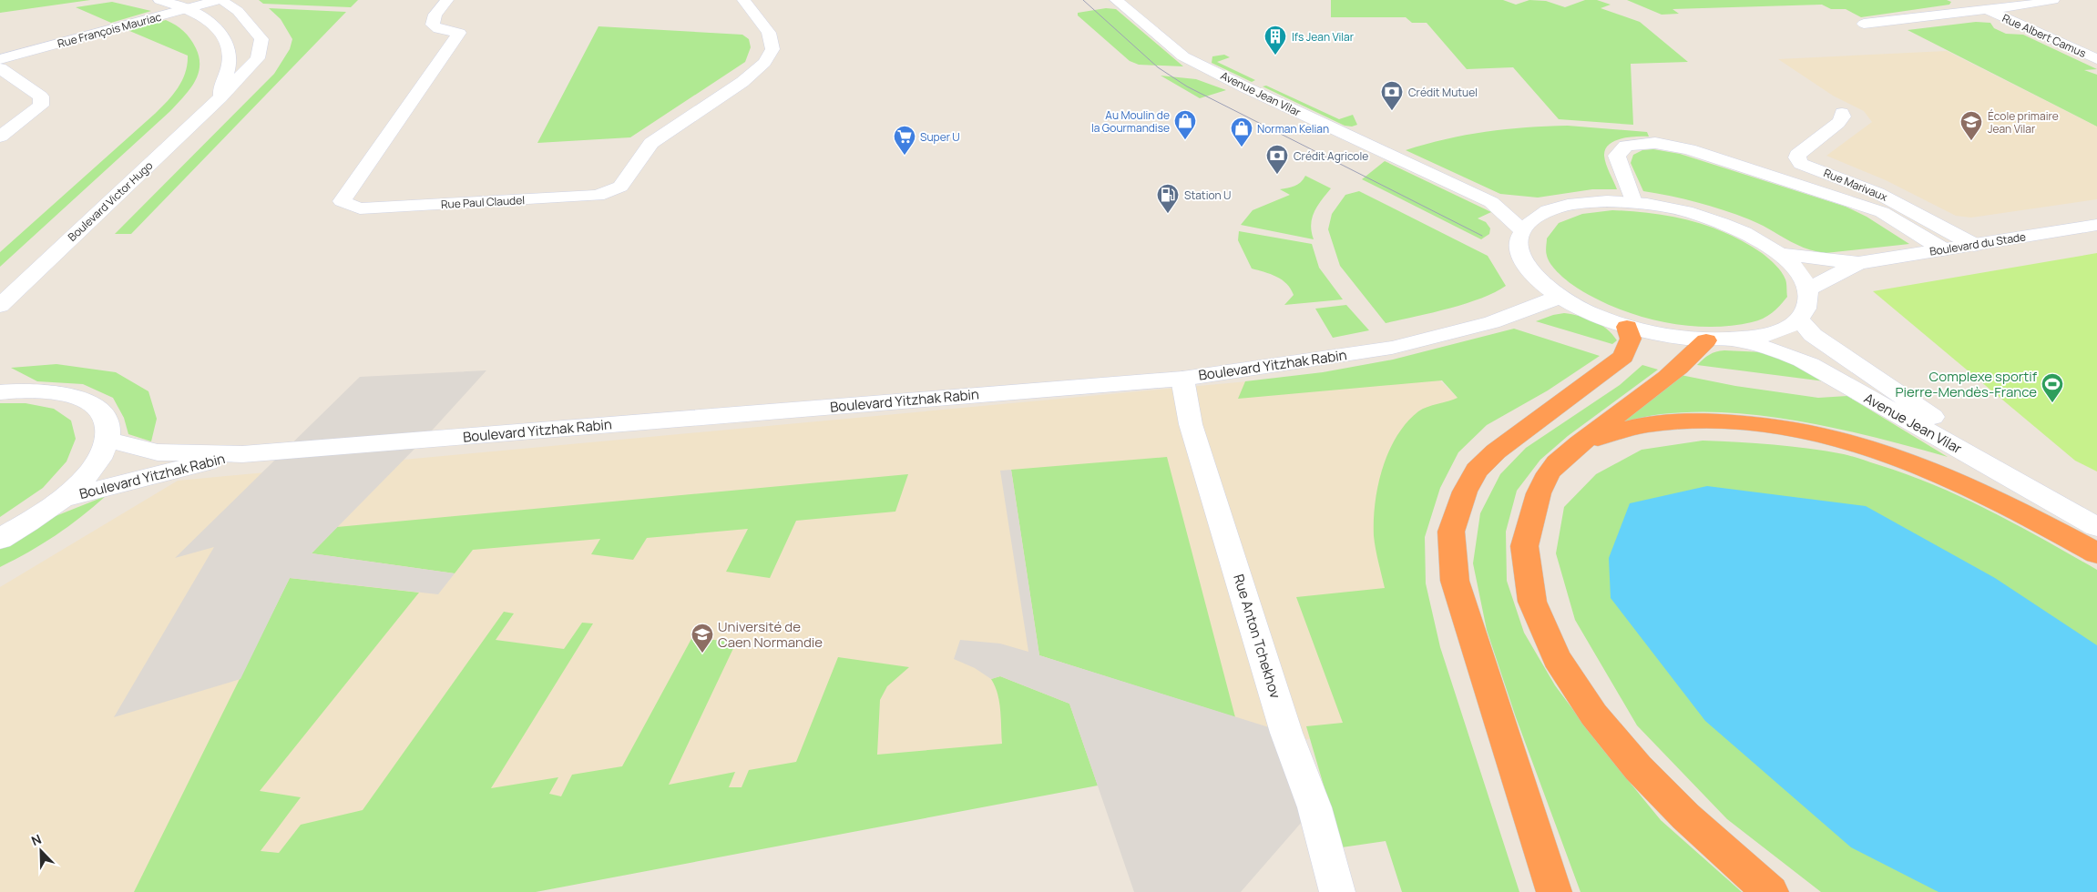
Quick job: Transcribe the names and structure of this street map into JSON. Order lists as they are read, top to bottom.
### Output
{
  "streets": {
    "street": [
      "Rue François Mauriac",
      "Rue Albert Camus",
      "Avenue Jean Vilar",
      "Rue Marivaux",
      "Boulevard Victor Hugo",
      "Rue Paul Claudel",
      "Boulevard du Stade",
      "Boulevard Yitzhak Rabin",
      "Rue Anton Tchekhov"
    ]
  },
  "crossings": [
    ["Rue François Mauriac", "Boulevard Victor Hugo"],
    ["Rue Marivaux", "Boulevard du Stade"],
    ["Boulevard Yitzhak Rabin", "Rue Anton Tchekhov"]
  ],
  "places": {
    "building": ["Ifs Jean Vilar"],
    "bank": ["Crédit Mutuel", "Crédit Agricole"],
    "shop": ["Au Moulin de la Gourmandise", "Norman Kelian"],
    "school or university": ["École primaire Jean Vilar", "Université de Caen Normandie"],
    "supermarket": ["Super U"],
    "fuel station": ["Station U"],
    "sports": ["Complexe sportif Pierre-Mendès-France"]
  },
  "north": "top left"
}
